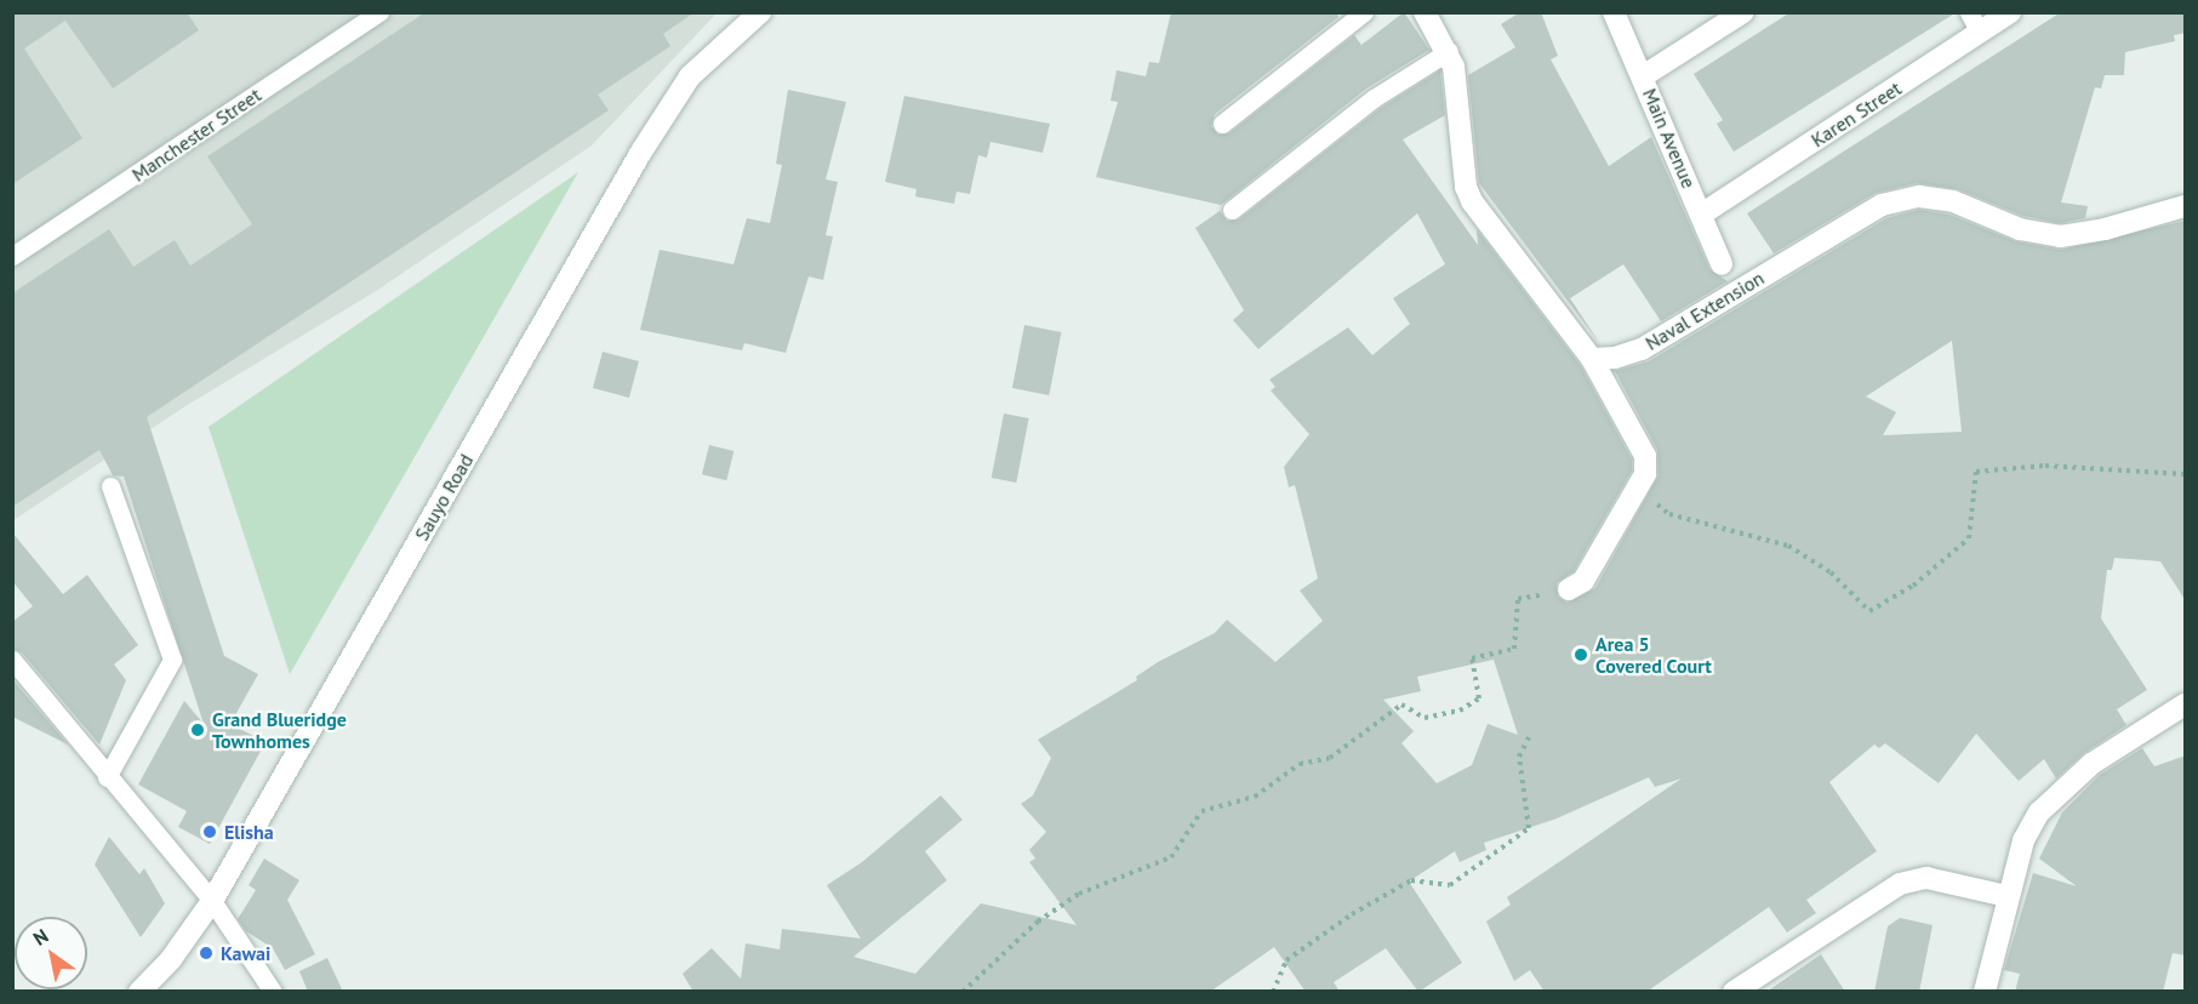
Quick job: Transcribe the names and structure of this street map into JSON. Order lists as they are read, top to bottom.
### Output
{
  "streets": {
    "street": [
      "Karen Street",
      "Main Avenue",
      "Naval Extension",
      "Sauyo Road"
    ],
    "lane": ["Manchester Street"]
  },
  "crossings": [
    ["Karen Street", "Main Avenue"]
  ],
  "places": [
    "Area 5 Covered Court",
    "Grand Blueridge Townhomes",
    "Elisha",
    "Kawai"
  ],
  "north": "top left"
}
